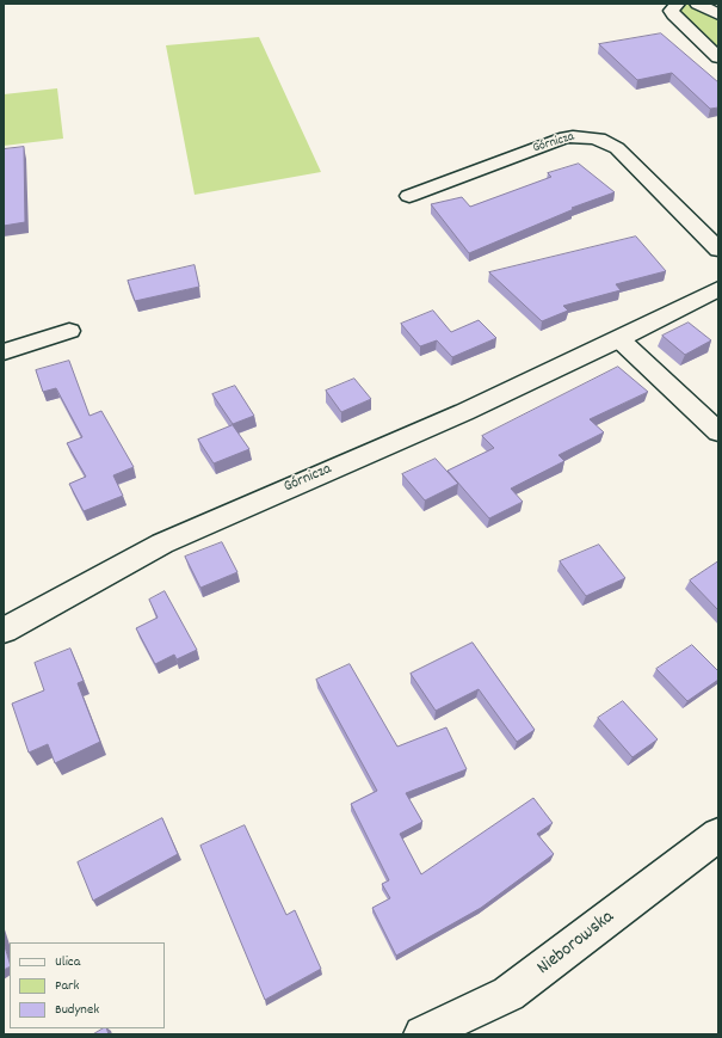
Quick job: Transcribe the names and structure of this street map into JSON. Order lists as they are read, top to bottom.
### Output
{
  "streets": {
    "street": ["Górnicza", "Nieborowska"]
  },
  "legend": ["Ulica", "Park", "Budynek"]
}
